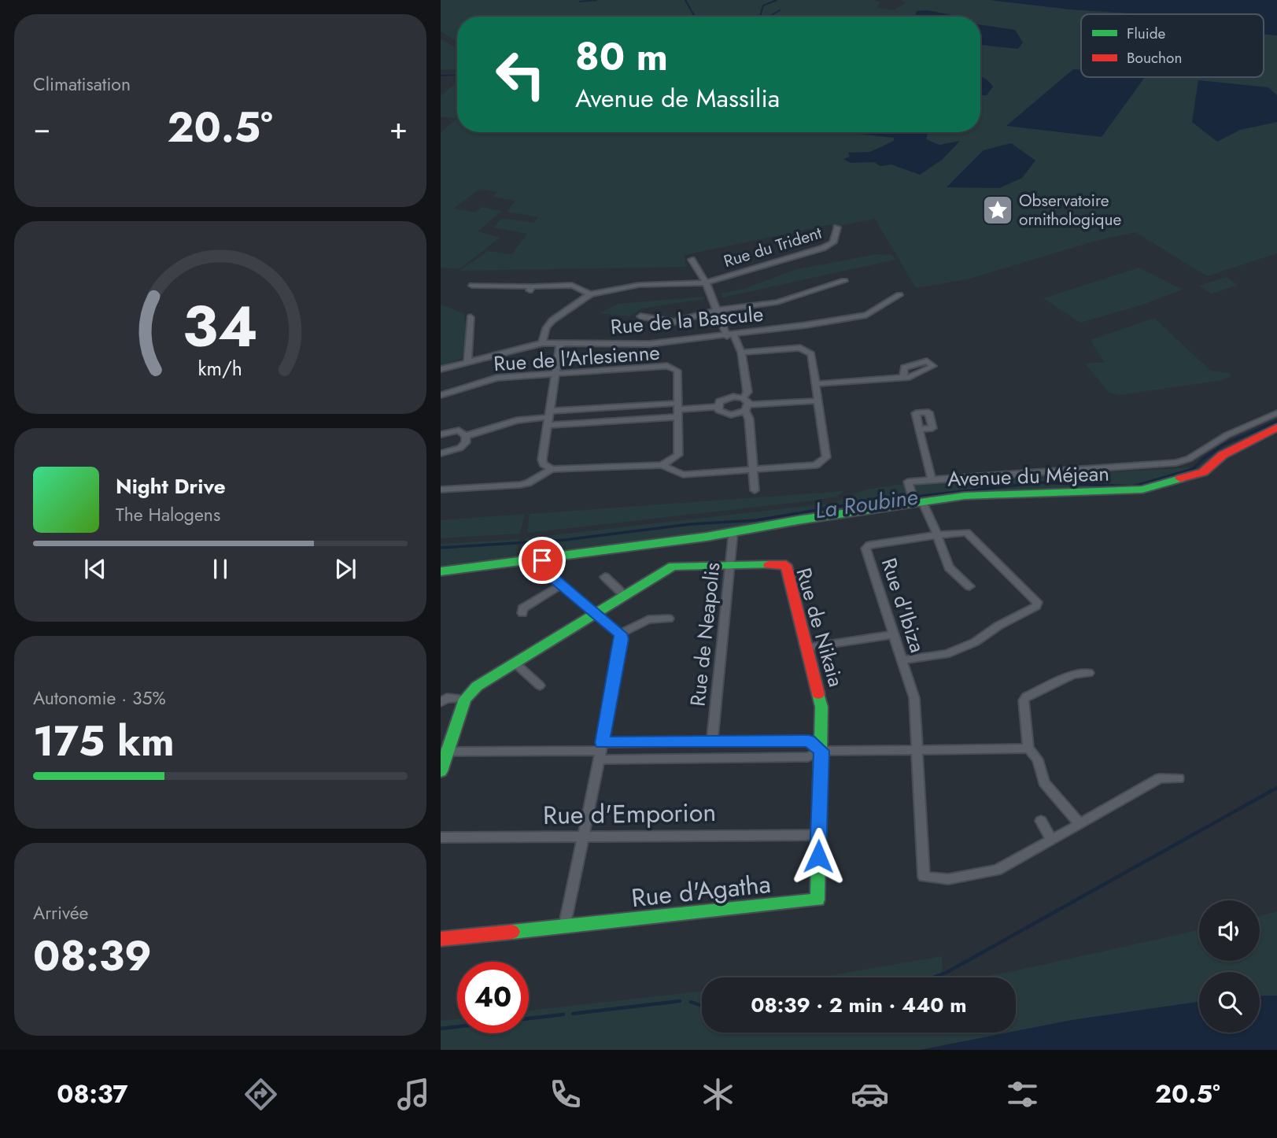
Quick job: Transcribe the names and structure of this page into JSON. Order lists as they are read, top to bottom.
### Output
{
  "streets": {
    "street": [
      "Rue du Trident",
      "Rue de la Bascule",
      "Rue de l'Arlesienne",
      "Avenue du Méjean",
      "Rue d'Ibiza",
      "Rue de Nikaia",
      "Rue de Neapolis",
      "Rue d'Emporion",
      "Rue d'Agatha"
    ]
  },
  "crossings": [
    ["Avenue du Méjean", "Rue de Neapolis"],
    ["Rue de Nikaia", "Rue de Neapolis"],
    ["Rue de Nikaia", "Rue d'Agatha"],
    ["Rue d'Emporion", "Rue d'Agatha"]
  ],
  "water": ["La Roubine"],
  "places": {
    "place": ["Observatoire ornithologique"]
  },
  "legend": ["Fluide", "Bouchon"],
  "page": {
    "tile": [
      "Climatisation",
      ["Autonomie · 35%", "175 km"],
      ["Arrivée", "08:39"]
    ],
    "turn": ["80 m", "Avenue de Massilia"],
    "heat": ["−", "20.5°", "+"],
    "song": ["Night Drive", "The Halogens"],
    "limit": "40",
    "trip": "08:39 · 2 min · 440 m",
    "tabs": ["08:37", "20.5°"],
    "gauge": ["34", "km/h"]
  }
}
